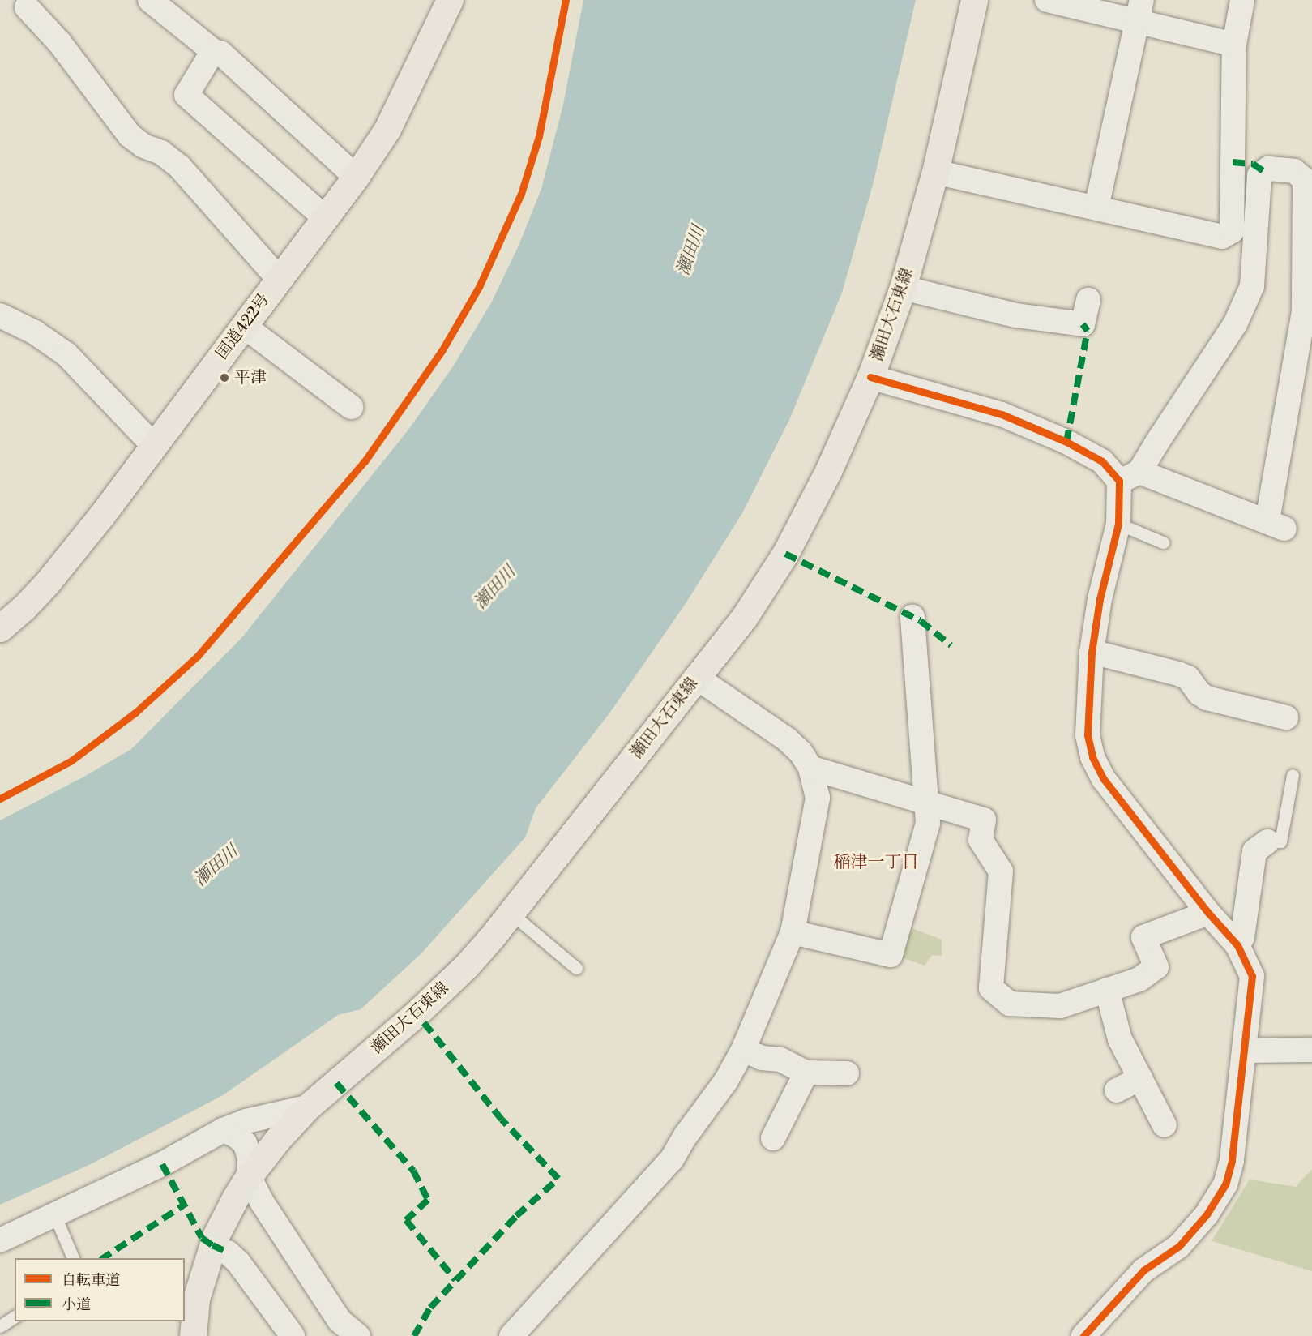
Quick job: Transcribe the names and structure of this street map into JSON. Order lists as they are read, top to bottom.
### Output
{
  "streets": {
    "main road": ["瀬田大石東線", "国道422号"]
  },
  "districts": ["稲津一丁目"],
  "water": ["瀬田川"],
  "places": ["平津"],
  "legend": ["自転車道", "小道"]
}
